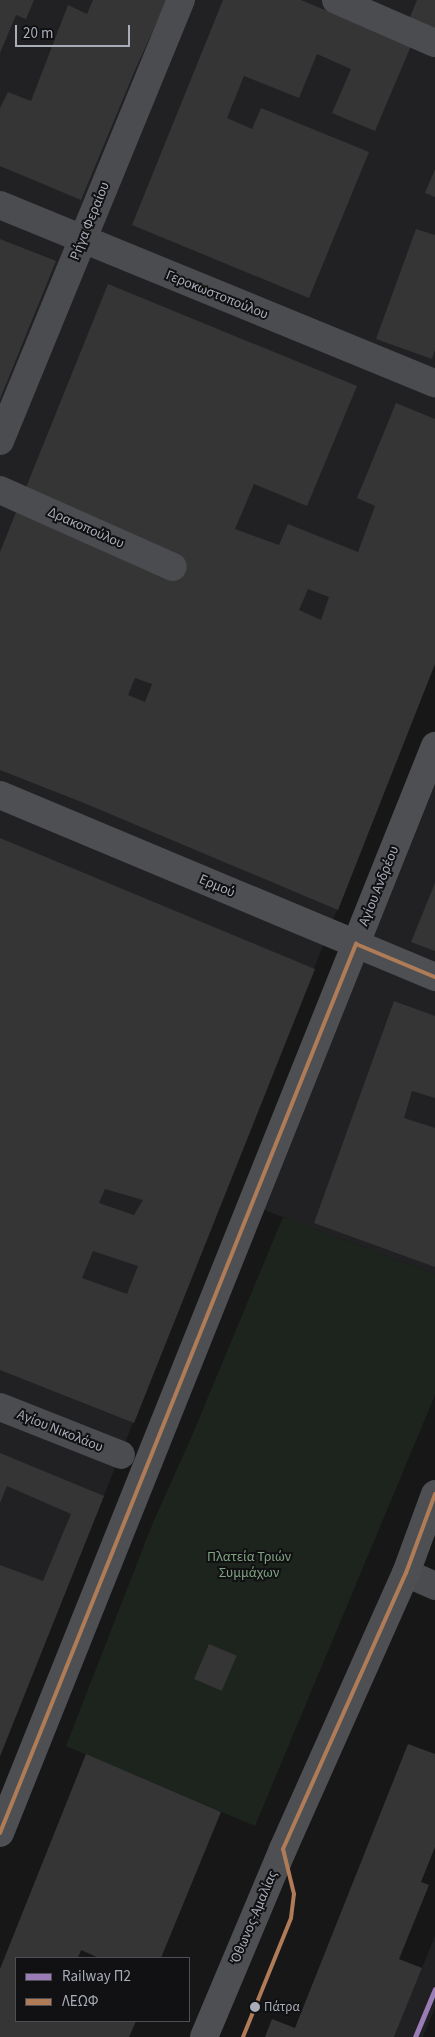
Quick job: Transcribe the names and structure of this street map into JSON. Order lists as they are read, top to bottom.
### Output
{
  "streets": {
    "main road": ["Ερμού", "Αγίου Ανδρέου", "Όθωνος-Αμαλίας"],
    "street": [
      "Ρήγα Φεραίου",
      "Γεροκωστοπούλου",
      "Δρακοπούλου",
      "Αγίου Νικολάου"
    ]
  },
  "crossings": [
    ["Ρήγα Φεραίου", "Γεροκωστοπούλου"],
    ["Ερμού", "Αγίου Ανδρέου"]
  ],
  "parks": ["Πλατεία Τριών Συμμάχων"],
  "places": ["Πάτρα"],
  "lines": ["transit line ΛΕΩΦ", "rail line Π2"],
  "legend": ["Railway Π2", "ΛΕΩΦ"],
  "scale_bar": "20 m"
}
